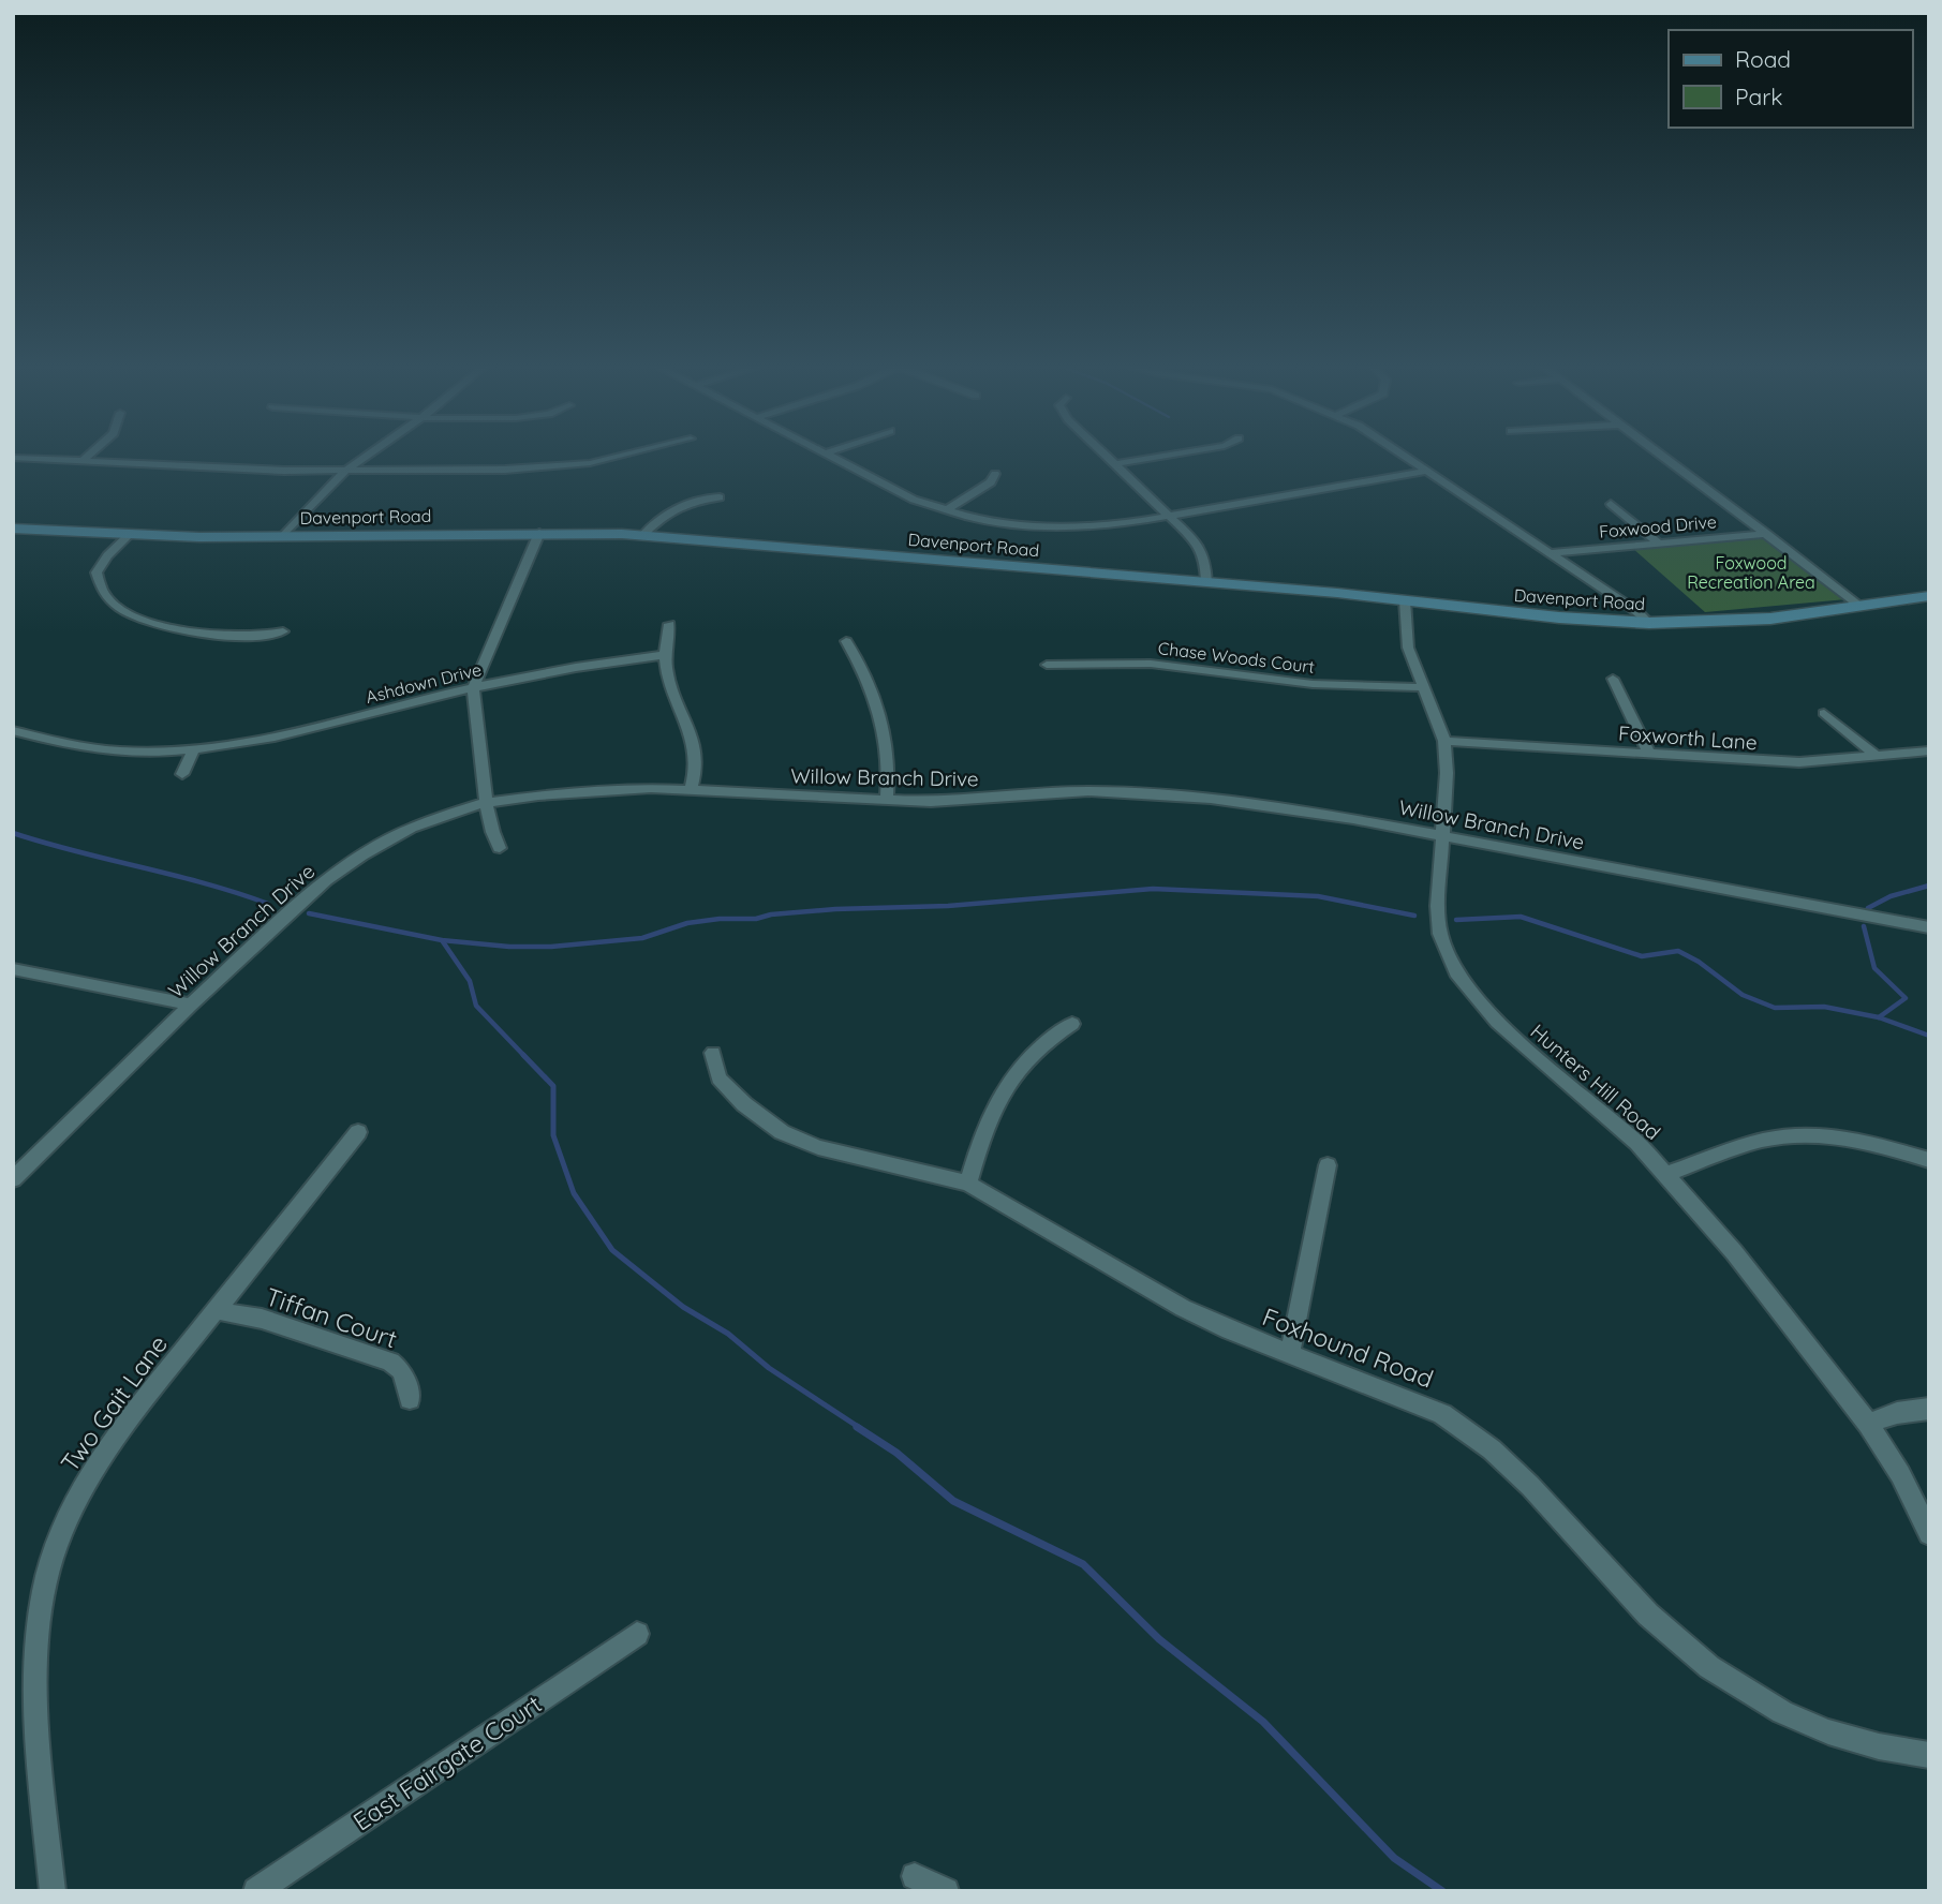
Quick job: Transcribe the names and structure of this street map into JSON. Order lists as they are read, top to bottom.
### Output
{
  "streets": {
    "street": [
      "Davenport Road",
      "Foxwood Drive",
      "Chase Woods Court",
      "Ashdown Drive",
      "Foxworth Lane",
      "Willow Branch Drive",
      "Hunters Hill Road",
      "Tiffan Court",
      "Foxhound Road",
      "Two Gait Lane",
      "East Fairgate Court"
    ]
  },
  "crossings": [
    ["Davenport Road", "Hunters Hill Road"],
    ["Chase Woods Court", "Hunters Hill Road"],
    ["Foxworth Lane", "Hunters Hill Road"],
    ["Willow Branch Drive", "Hunters Hill Road"],
    ["Tiffan Court", "Two Gait Lane"]
  ],
  "parks": ["Foxwood Recreation Area"],
  "legend": ["Road", "Park"]
}
